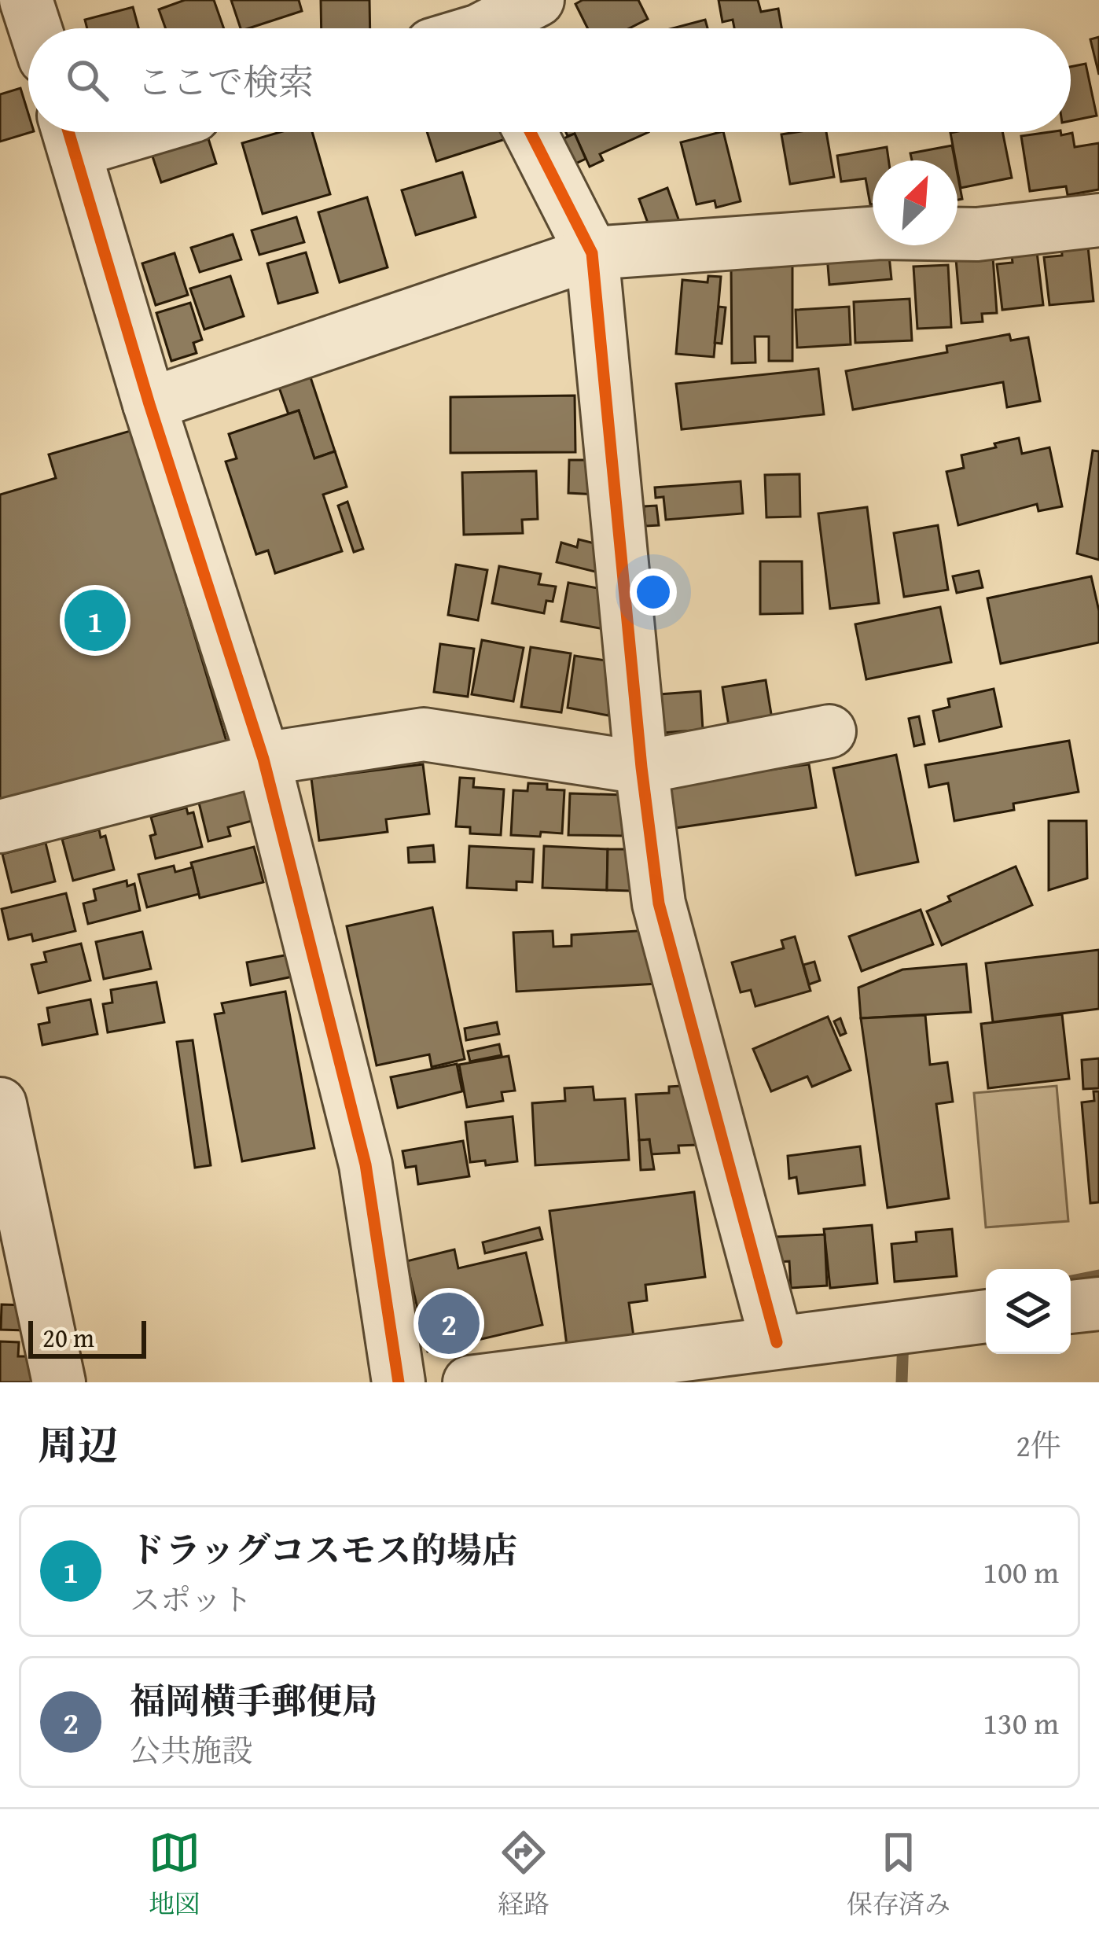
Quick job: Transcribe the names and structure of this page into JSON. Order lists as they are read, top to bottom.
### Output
{
  "scale_bar": "20 m",
  "north": "top right",
  "page": {
    "search": "ここで検索",
    "pins": ["1", "2"],
    "scale": "20 m",
    "heading": ["周辺", "2件"],
    "list": [
      {
        "mark": "1",
        "name": "ドラッグコスモス的場店",
        "note": "スポット",
        "value": "100 m"
      },
      {
        "mark": "2",
        "name": "福岡横手郵便局",
        "note": "公共施設",
        "value": "130 m"
      }
    ],
    "nav": ["地図", "経路", "保存済み"]
  }
}
